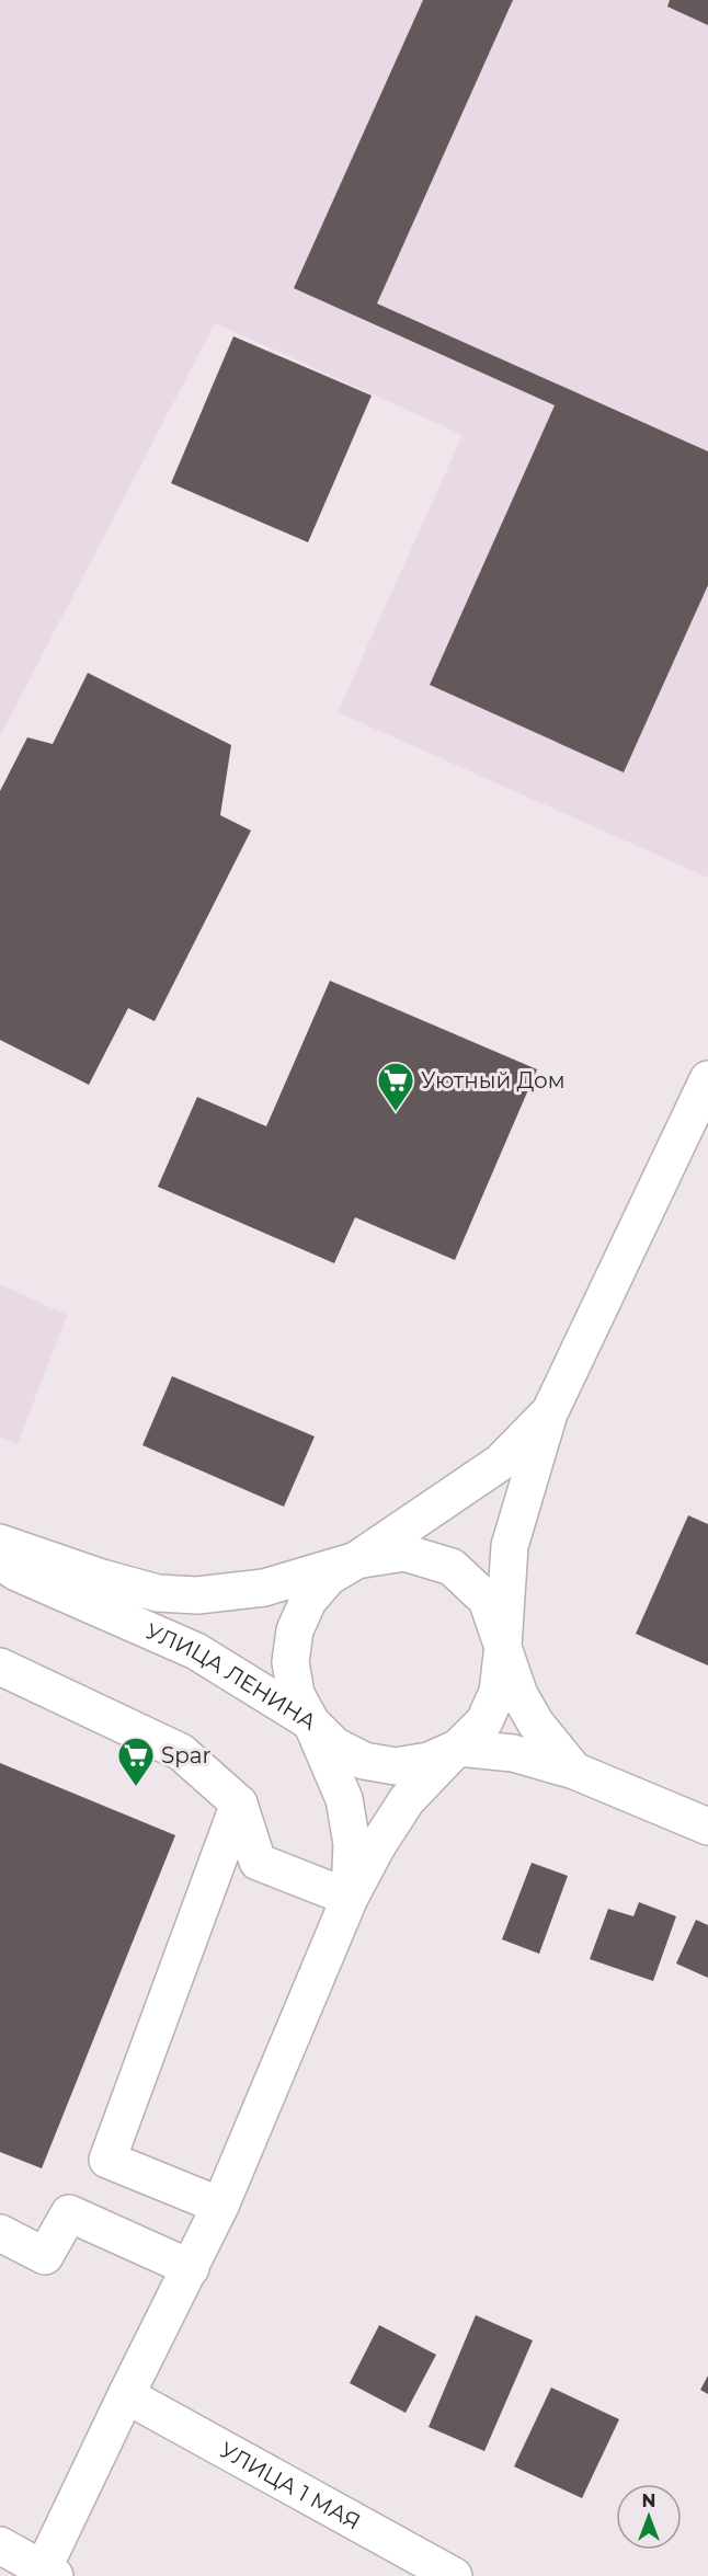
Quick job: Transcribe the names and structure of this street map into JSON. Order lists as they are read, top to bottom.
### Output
{
  "streets": {
    "street": ["УЛИЦА ЛЕНИНА", "УЛИЦА 1 МАЯ"]
  },
  "places": {
    "supermarket": ["Уютный Дом", "Spar"]
  },
  "north": "top"
}
